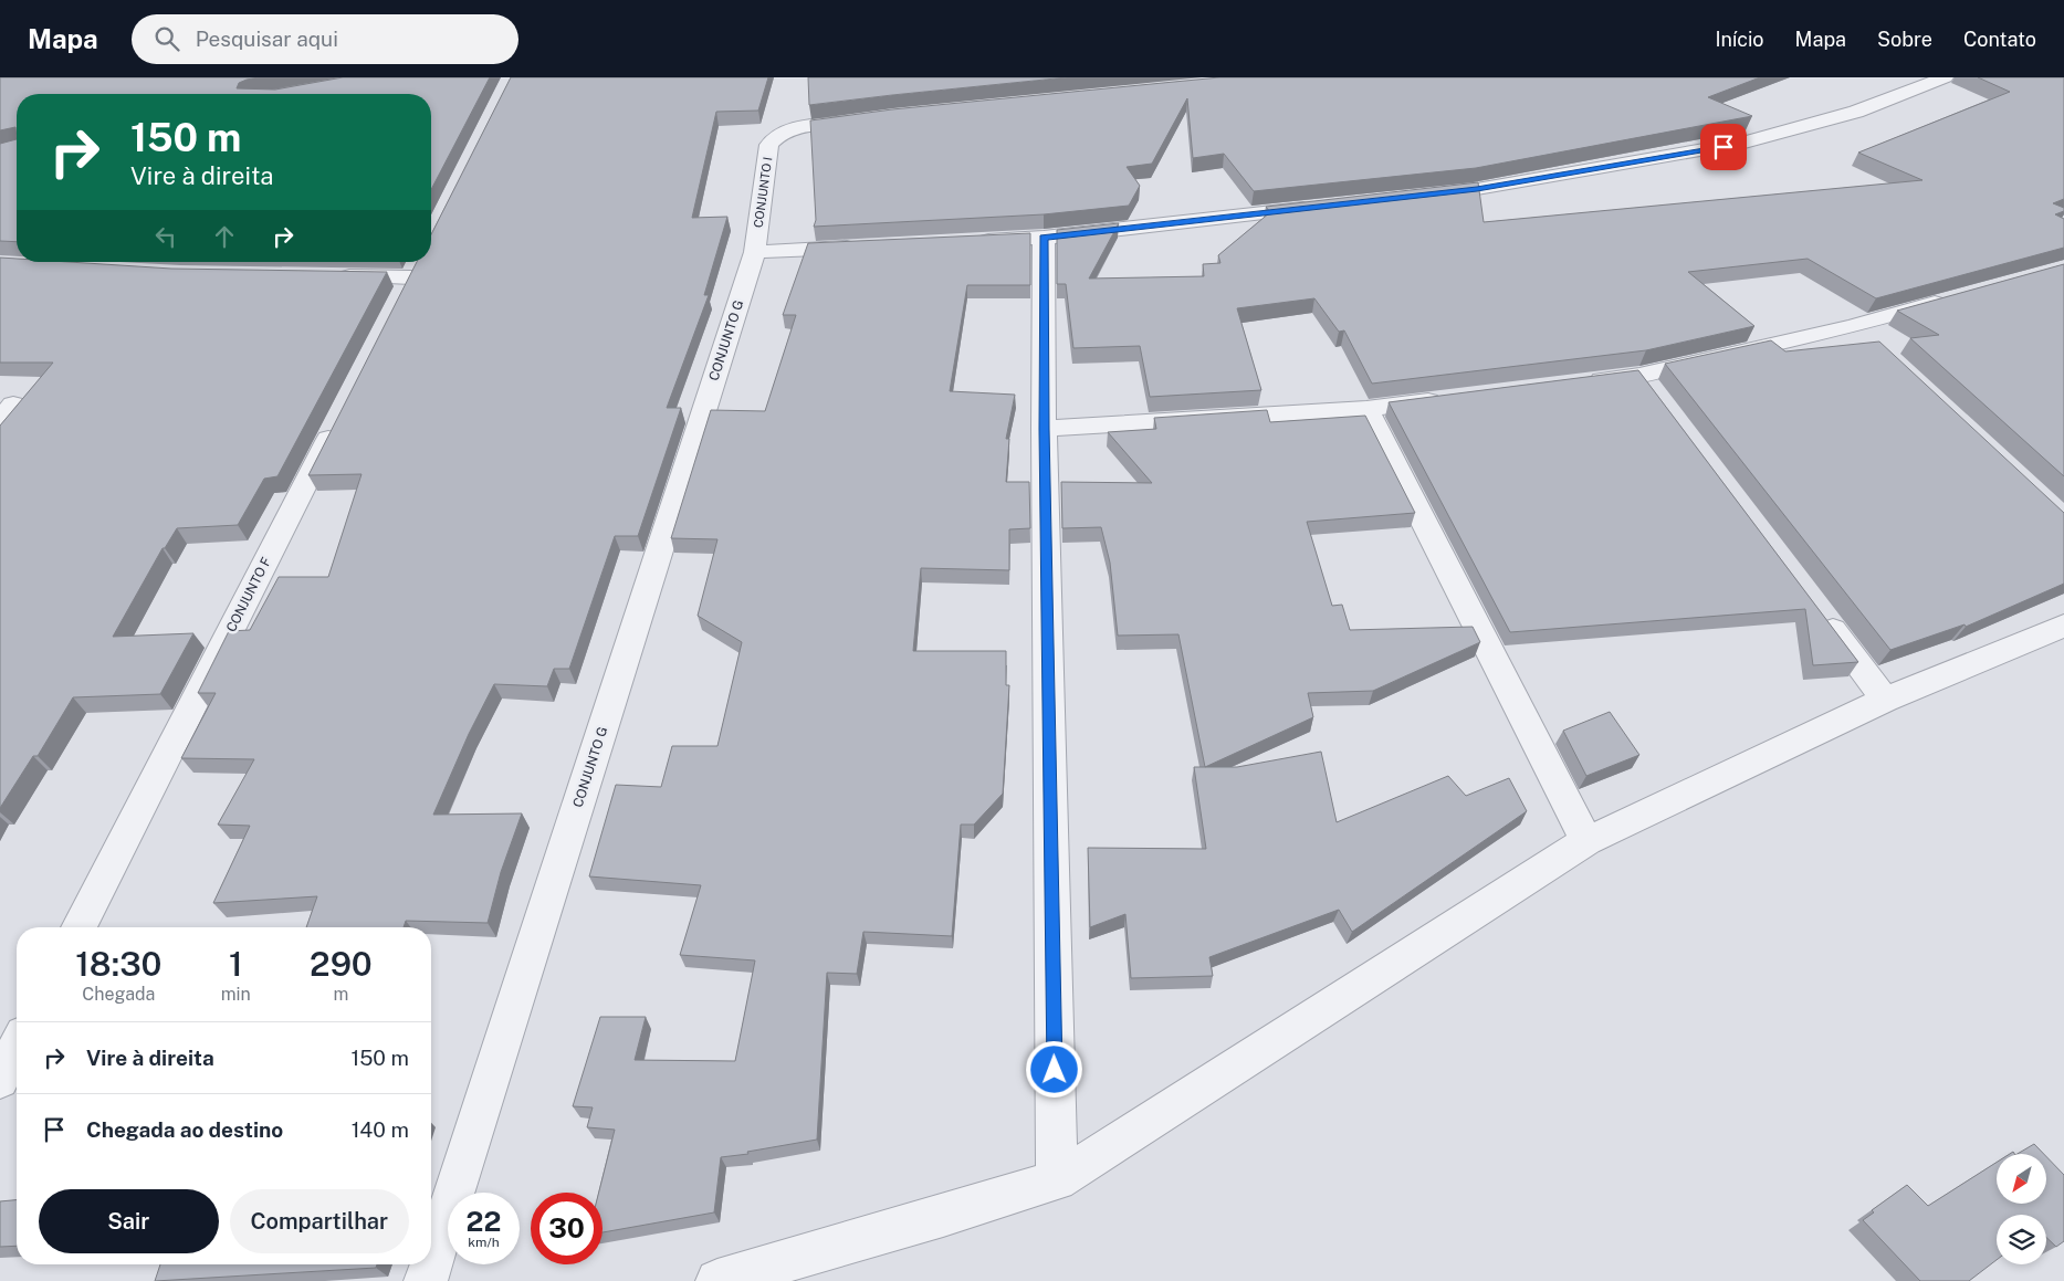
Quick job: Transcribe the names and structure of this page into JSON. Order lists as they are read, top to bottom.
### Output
{
  "streets": {
    "street": ["CONJUNTO I", "CONJUNTO G", "CONJUNTO F"]
  },
  "crossings": [
    ["CONJUNTO I", "CONJUNTO G"]
  ],
  "north": "bottom left",
  "page": {
    "header": "Mapa",
    "search": "Pesquisar aqui",
    "nav": [
      "Início",
      "Mapa",
      "Sobre",
      "Contato"
    ],
    "turn": ["150 m", "Vire à direita"],
    "eta": [
      "18:30",
      "Chegada",
      "1",
      "min",
      "290",
      "m"
    ],
    "list": [
      {
        "name": "Vire à direita",
        "value": "150 m"
      },
      {
        "name": "Chegada ao destino",
        "value": "140 m"
      }
    ],
    "buttons": ["Sair", "Compartilhar"],
    "speed": "22 km/h",
    "limit": "30"
  }
}
